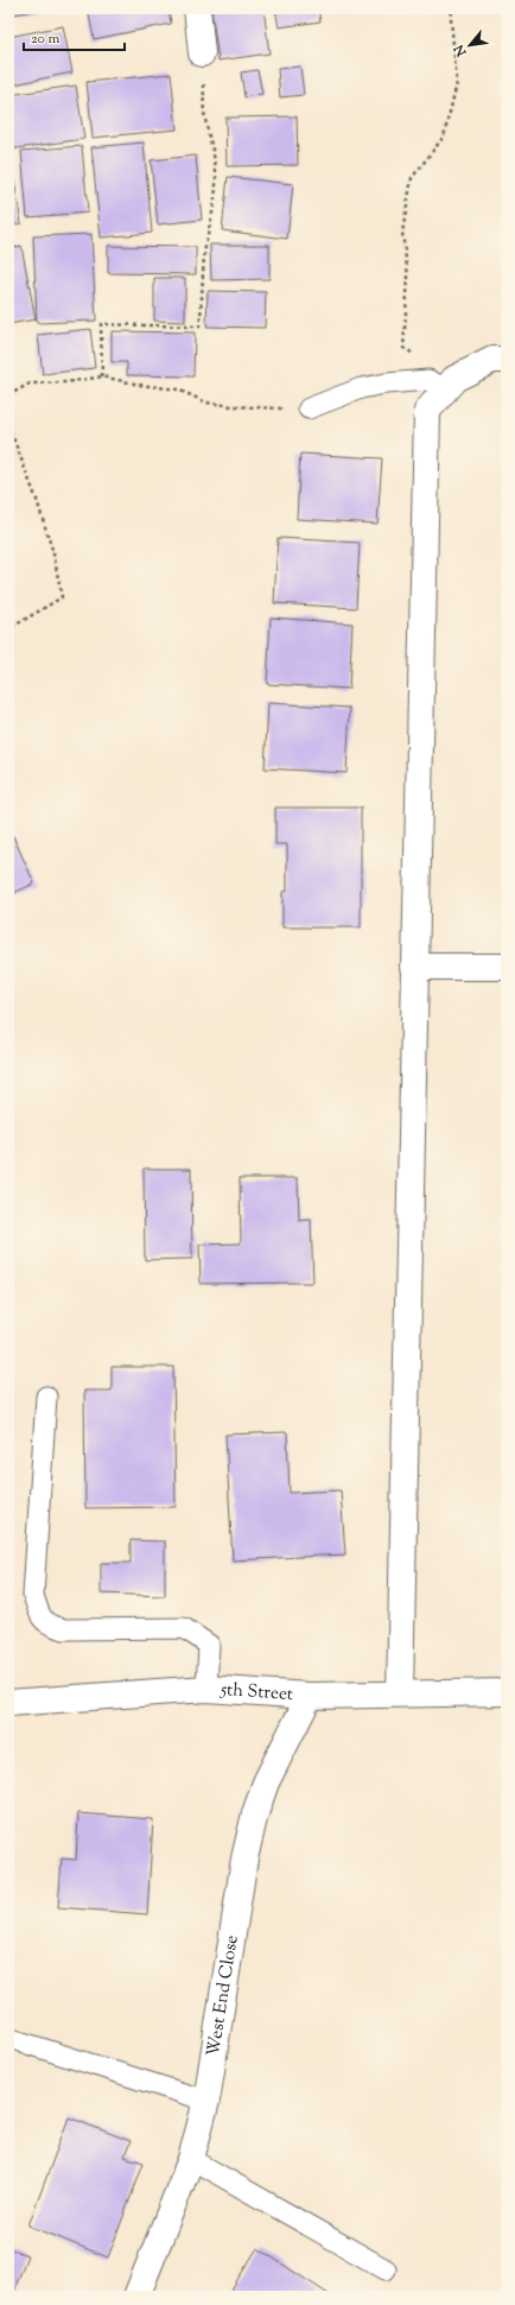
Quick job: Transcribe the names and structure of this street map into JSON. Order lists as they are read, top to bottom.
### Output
{
  "streets": {
    "street": ["5th Street", "West End Close"]
  },
  "crossings": [
    ["5th Street", "West End Close"]
  ],
  "scale_bar": "20 m",
  "north": "bottom left"
}
